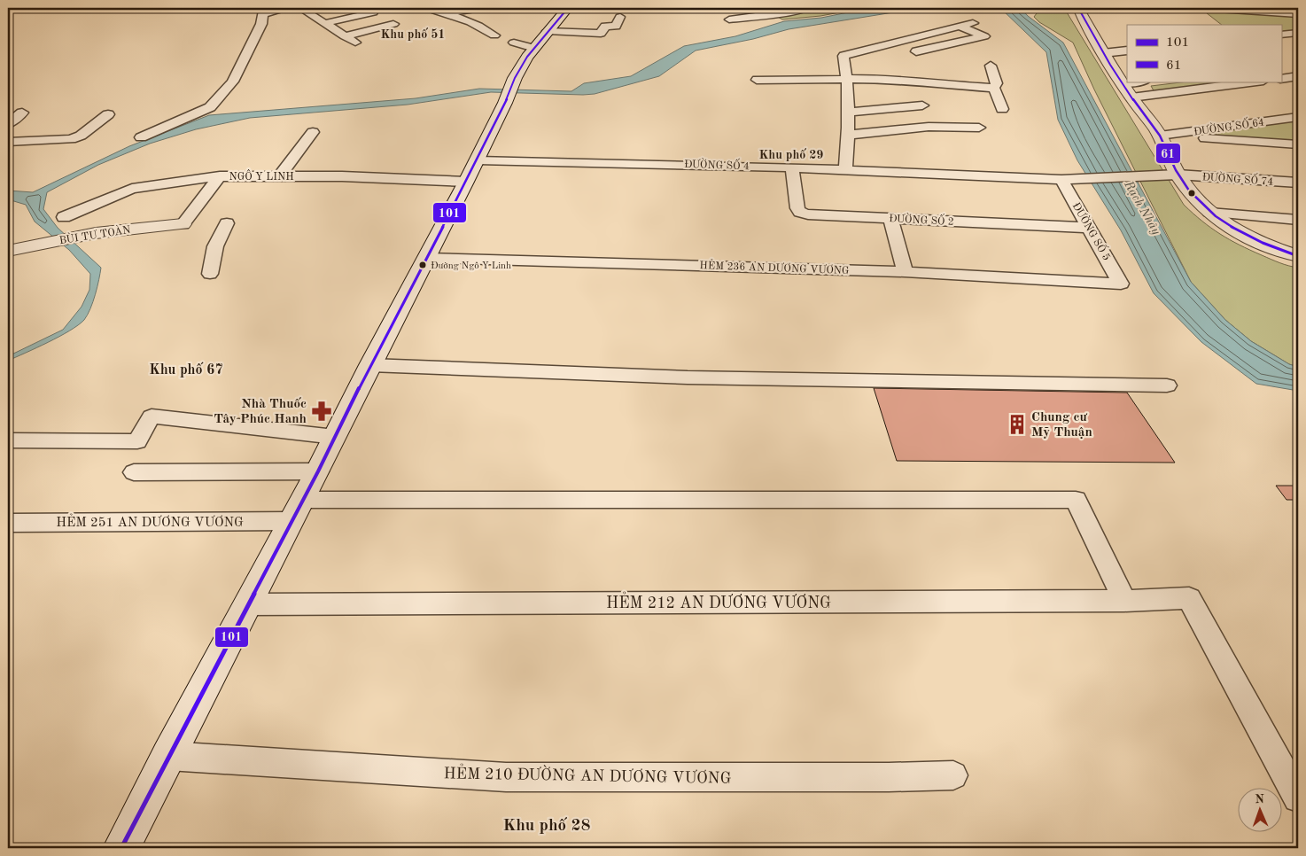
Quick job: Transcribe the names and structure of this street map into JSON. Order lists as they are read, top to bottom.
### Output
{
  "streets": {
    "main road": ["BÙI TƯ TOÀN"],
    "street": [
      "ĐƯỜNG SỐ 64",
      "ĐƯỜNG SỐ 4",
      "NGÔ Y LINH",
      "ĐƯỜNG SỐ 74",
      "ĐƯỜNG SỐ 2",
      "ĐƯỜNG SỐ 5",
      "HẺM 236 AN DƯƠNG VƯƠNG",
      "HẺM 251 AN DƯƠNG VƯƠNG",
      "HẺM 212 AN DƯƠNG VƯƠNG",
      "HẺM 210 ĐƯỜNG AN DƯƠNG VƯƠNG"
    ]
  },
  "crossings": [
    ["ĐƯỜNG SỐ 4", "ĐƯỜNG SỐ 74"],
    ["ĐƯỜNG SỐ 4", "ĐƯỜNG SỐ 2"],
    ["ĐƯỜNG SỐ 4", "ĐƯỜNG SỐ 5"],
    ["ĐƯỜNG SỐ 74", "ĐƯỜNG SỐ 5"],
    ["ĐƯỜNG SỐ 2", "ĐƯỜNG SỐ 5"],
    ["ĐƯỜNG SỐ 5", "HẺM 236 AN DƯƠNG VƯƠNG"],
    ["HẺM 251 AN DƯƠNG VƯƠNG", "HẺM 212 AN DƯƠNG VƯƠNG"]
  ],
  "districts": [
    "Khu phố 51",
    "Khu phố 29",
    "Khu phố 67",
    "Khu phố 28"
  ],
  "water": ["Rạch Nhảy"],
  "places": {
    "other": ["Đường Ngô Y Linh"],
    "pharmacy": ["Nhà Thuốc Tây Phúc Hanh"],
    "building": ["Chung cư Mỹ Thuận"]
  },
  "lines": ["transit line 101", "transit line 61"],
  "legend": ["101", "61"],
  "north": "top"
}
